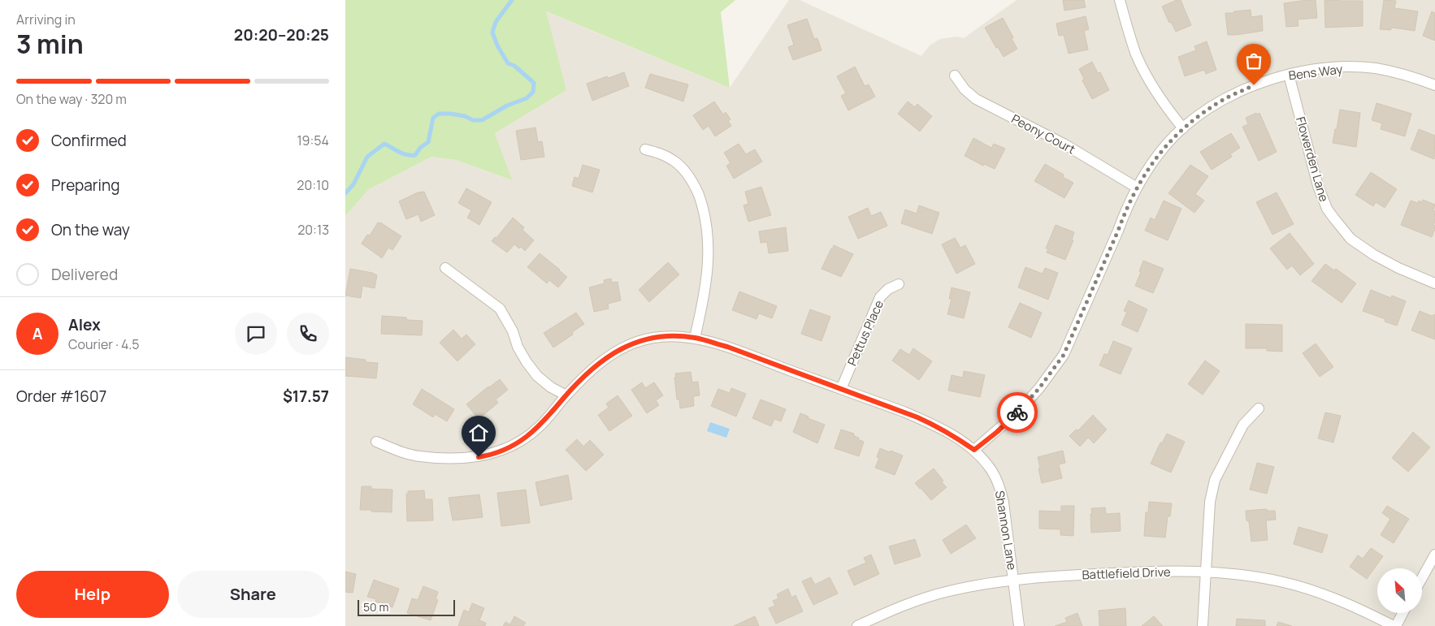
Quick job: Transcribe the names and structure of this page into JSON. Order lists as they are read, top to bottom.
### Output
{
  "streets": {
    "street": [
      "Bens Way",
      "Peony Court",
      "Flowerden Lane",
      "Pettus Place",
      "Shannon Lane",
      "Battlefield Drive"
    ]
  },
  "crossings": [
    ["Bens Way", "Peony Court"],
    ["Bens Way", "Flowerden Lane"],
    ["Bens Way", "Shannon Lane"],
    ["Pettus Place", "Shannon Lane"],
    ["Shannon Lane", "Battlefield Drive"]
  ],
  "scale_bar": "50 m",
  "north": "top left",
  "page": {
    "heading": ["3 min", "Arriving in", "20:20–20:25"],
    "panel": [
      "Alex",
      "Courier · 4.5",
      "Order #1607",
      "$17.57"
    ],
    "bar": "On the way · 320 m",
    "list": [
      ["Confirmed", "19:54"],
      ["Preparing", "20:10"],
      ["On the way", "20:13"],
      "Delivered"
    ],
    "round": "A",
    "buttons": ["Help", "Share"],
    "scale": "50 m"
  }
}
